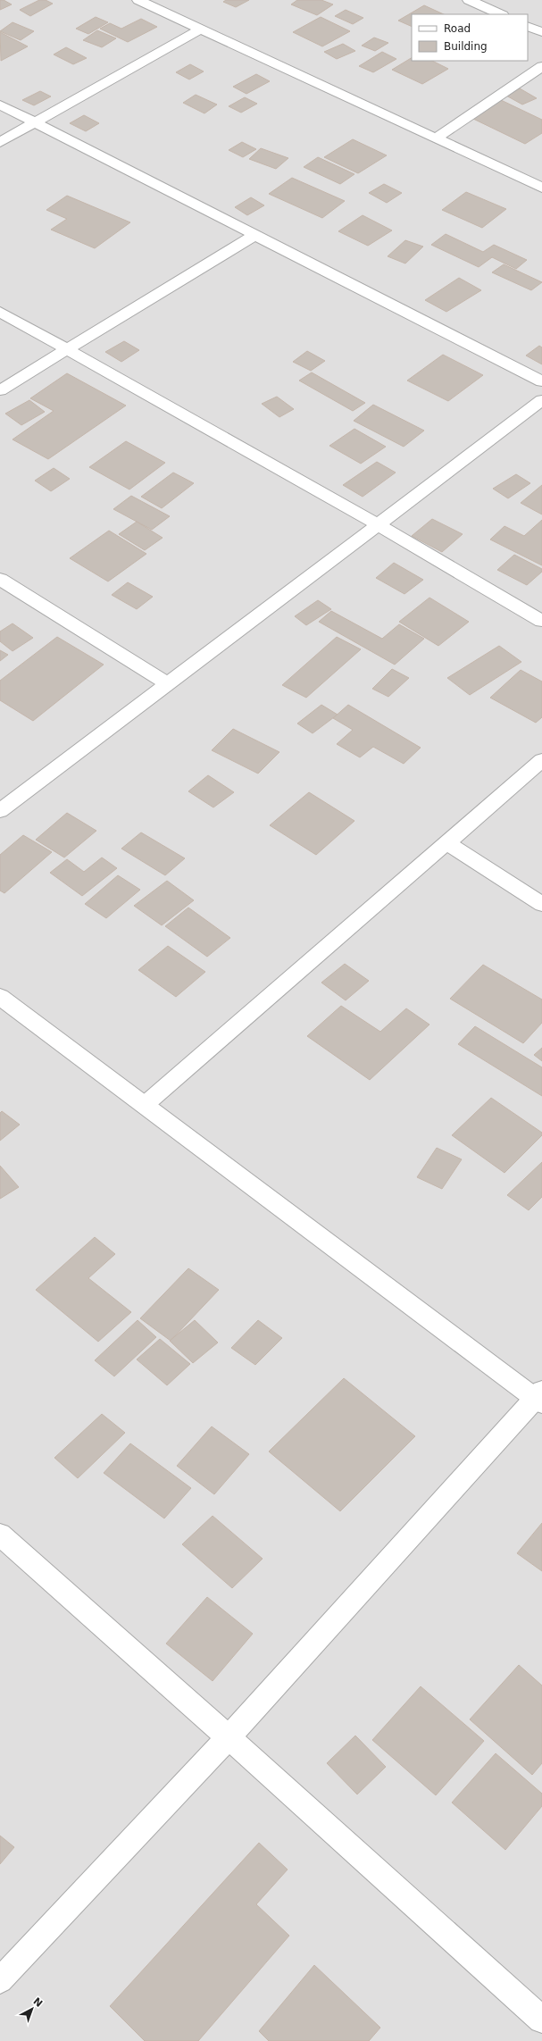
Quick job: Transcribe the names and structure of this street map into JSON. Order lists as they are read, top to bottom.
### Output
{
  "legend": ["Road", "Building"],
  "north": "top right"
}
